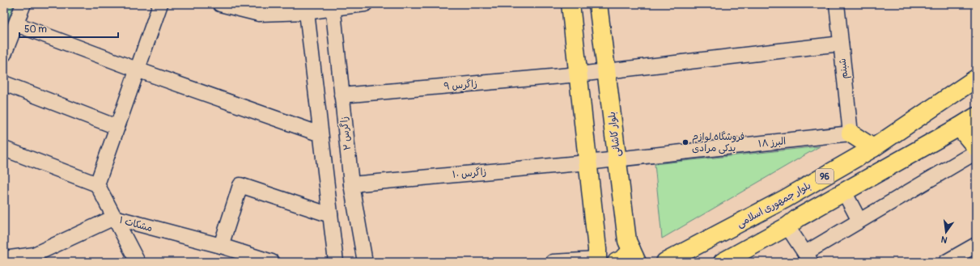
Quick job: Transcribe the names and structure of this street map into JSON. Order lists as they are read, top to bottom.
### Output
{
  "streets": {
    "main road": ["بلوار کاشانی", "96", "بلوار جمهوری اسلامی"],
    "street": [
      "شبنم",
      "زاگرس ۹",
      "زاگرس ۲",
      "البرز ۱۸",
      "زاگرس ۱۰",
      "مشکات ۱"
    ]
  },
  "crossings": [
    ["شبنم", "زاگرس ۹"],
    ["شبنم", "البرز ۱۸"],
    ["زاگرس ۹", "زاگرس ۲"],
    ["زاگرس ۹", "بلوار کاشانی"],
    ["زاگرس ۲", "زاگرس ۱۰"],
    ["بلوار کاشانی", "البرز ۱۸"],
    ["البرز ۱۸", "زاگرس ۱۰"]
  ],
  "places": ["فروشگاه لوازم یدکی مرادی"],
  "scale_bar": "50 m",
  "north": "bottom"
}
